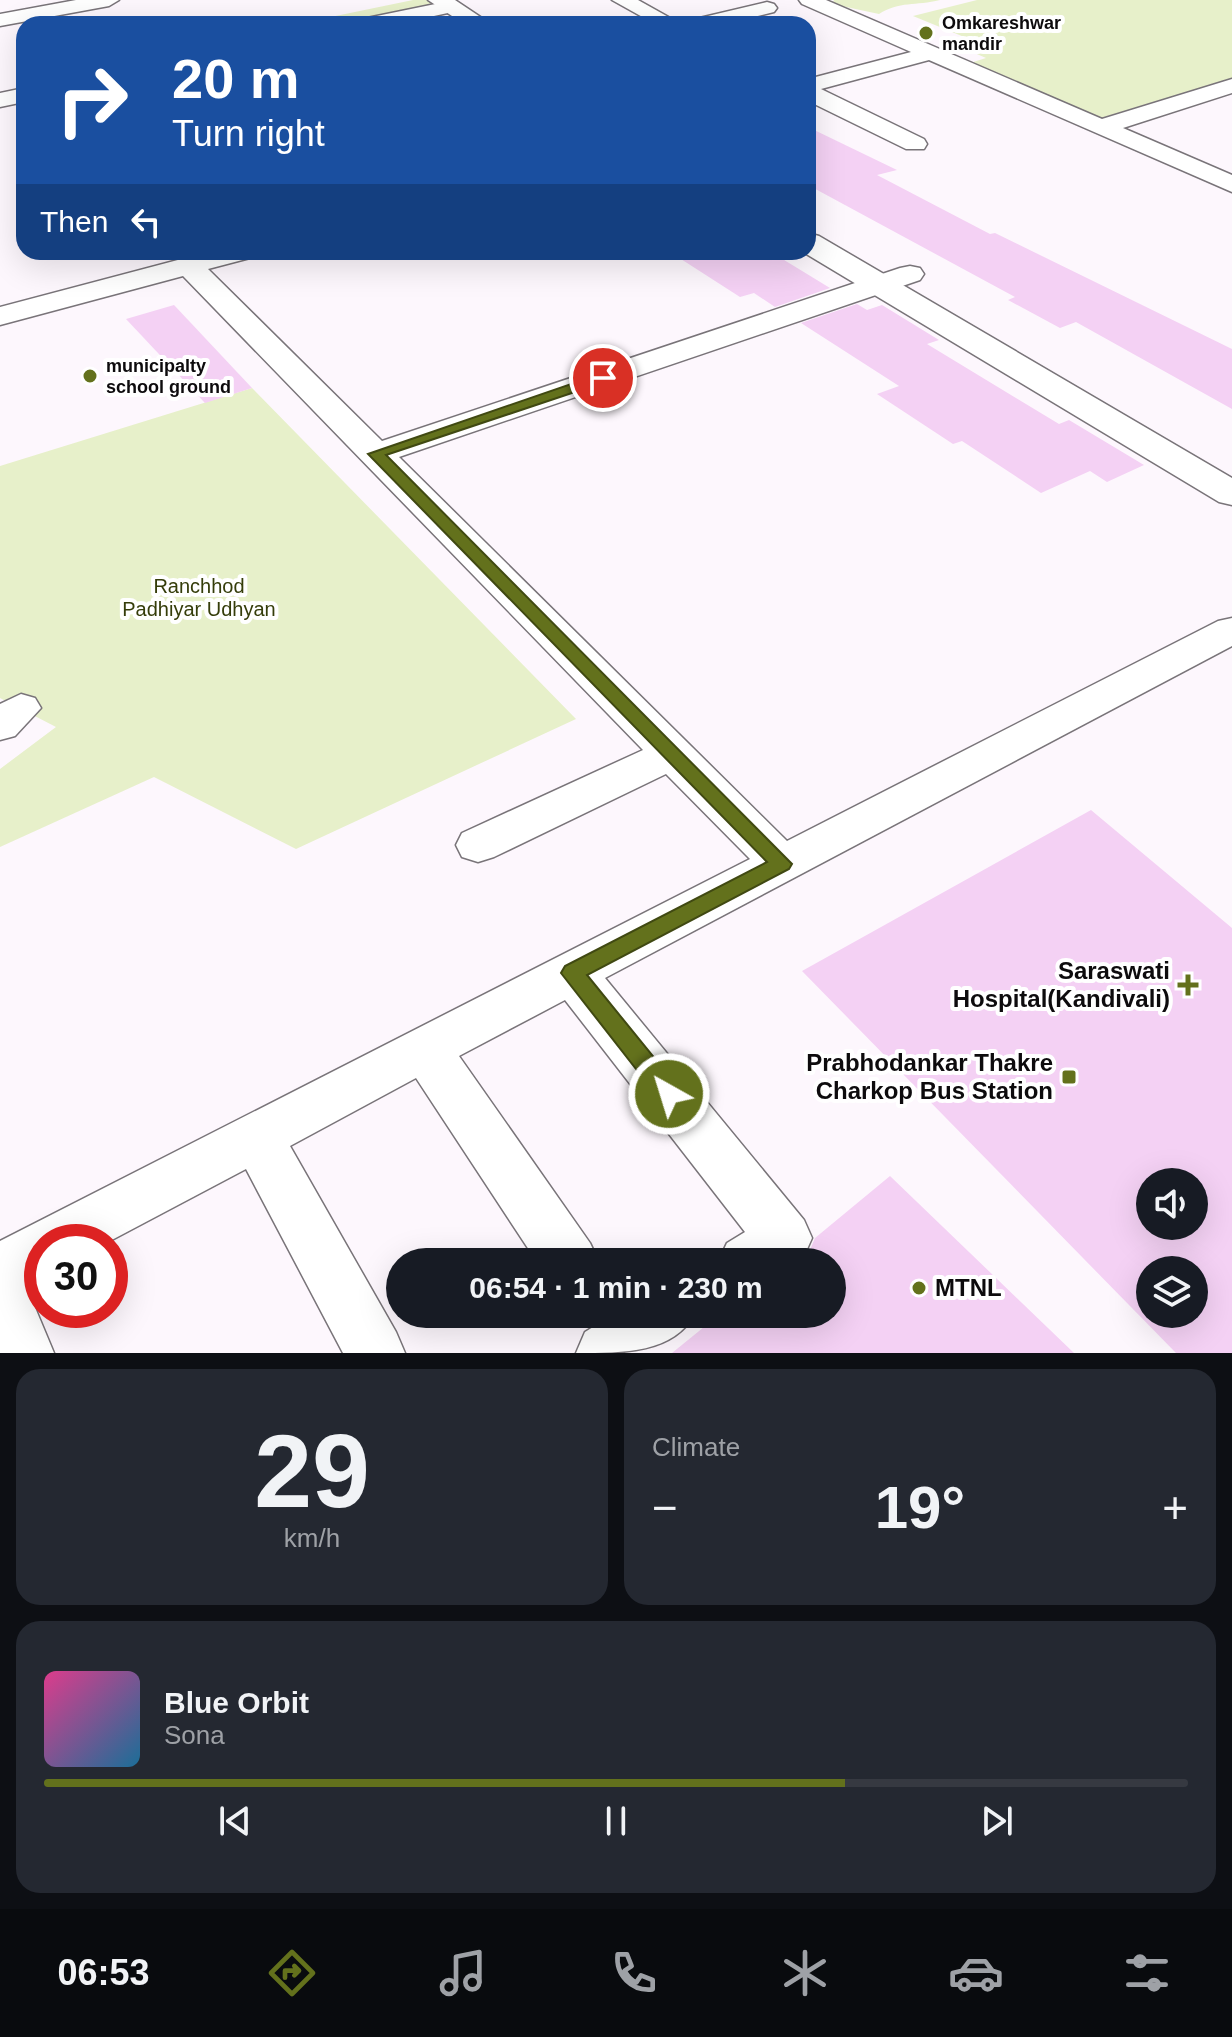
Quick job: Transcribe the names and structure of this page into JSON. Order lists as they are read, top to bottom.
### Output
{
  "parks": ["Ranchhod Padhiyar Udhyan"],
  "places": {
    "other": ["Omkareshwar mandir", "municipalty school ground", "MTNL"],
    "health": ["Saraswati Hospital(Kandivali)"],
    "transit": ["Prabhodankar Thakre Charkop Bus Station"]
  },
  "page": {
    "turn": ["20 m", "Turn right"],
    "then": "Then",
    "limit": "30",
    "trip": "06:54 · 1 min · 230 m",
    "tile": [
      ["29", "km/h"],
      "Climate"
    ],
    "heat": ["−", "19°", "+"],
    "song": ["Blue Orbit", "Sona"],
    "tabs": "06:53"
  }
}
